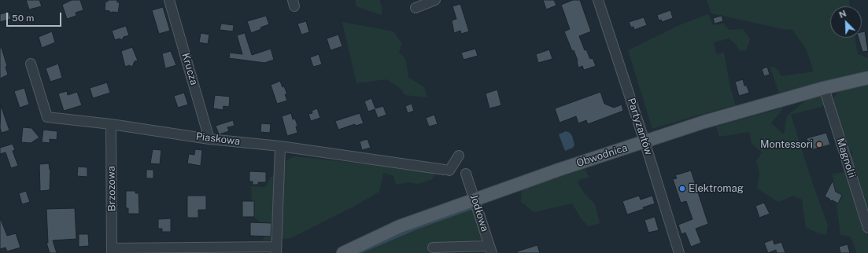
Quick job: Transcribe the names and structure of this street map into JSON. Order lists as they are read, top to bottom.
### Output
{
  "streets": {
    "main road": ["Obwodnica"],
    "street": [
      "Krucza",
      "Partyzantów",
      "Piaskowa",
      "Magnolii",
      "Brzozowa",
      "Jodłowa"
    ]
  },
  "crossings": [
    ["Krucza", "Piaskowa"],
    ["Partyzantów", "Obwodnica"],
    ["Piaskowa", "Brzozowa"],
    ["Obwodnica", "Magnolii"],
    ["Obwodnica", "Jodłowa"]
  ],
  "places": ["Montessori", "Elektromag"],
  "scale_bar": "50 m",
  "north": "top left"
}
